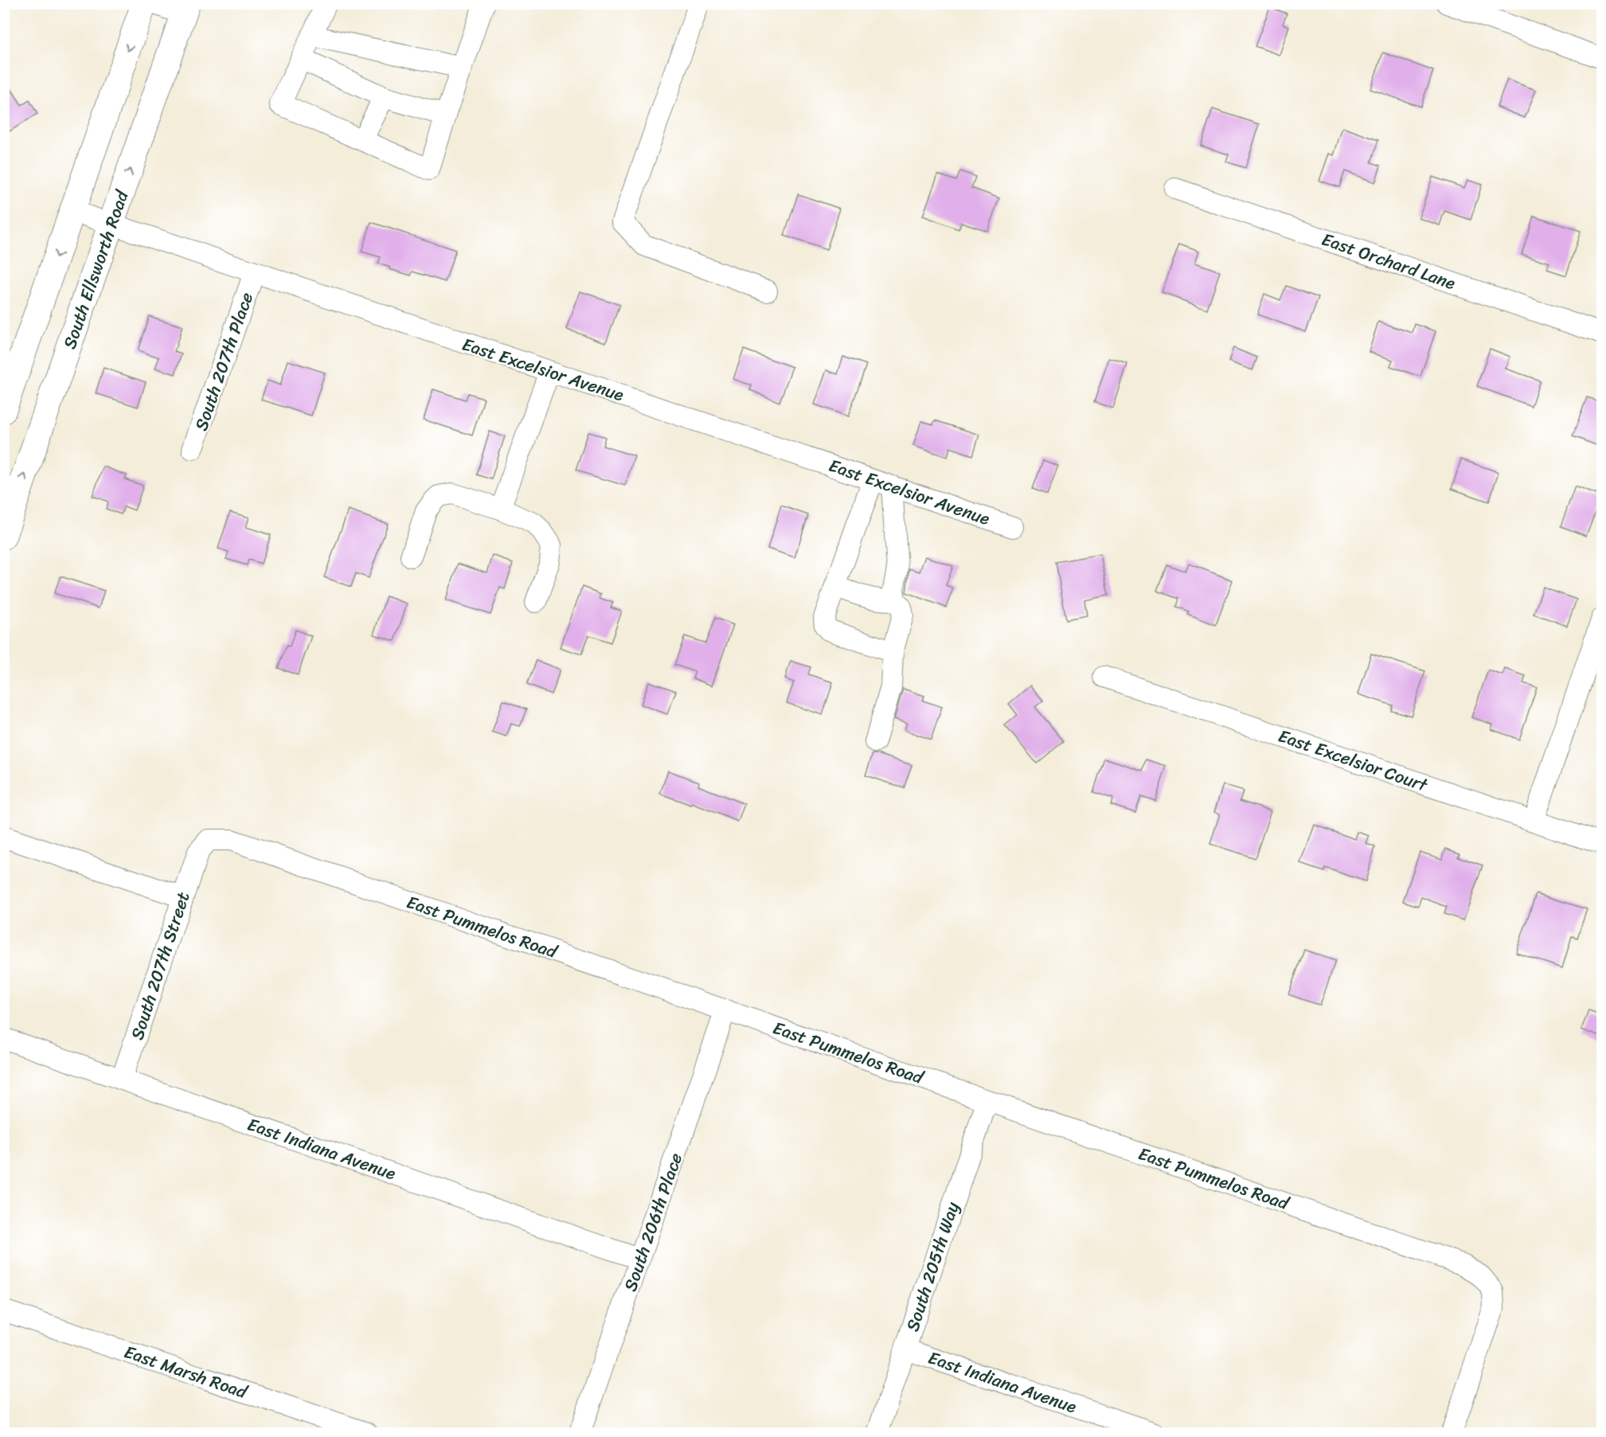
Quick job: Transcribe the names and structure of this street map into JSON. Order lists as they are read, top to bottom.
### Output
{
  "streets": {
    "main road": ["South Ellsworth Road"],
    "street": [
      "East Orchard Lane",
      "South 207th Place",
      "East Excelsior Avenue",
      "East Excelsior Court",
      "East Pummelos Road",
      "South 207th Street",
      "East Indiana Avenue",
      "South 206th Place",
      "South 205th Way",
      "East Marsh Road"
    ]
  },
  "crossings": [
    ["South Ellsworth Road", "East Excelsior Avenue"],
    ["South 207th Place", "East Excelsior Avenue"],
    ["East Pummelos Road", "South 207th Street"],
    ["East Pummelos Road", "South 206th Place"],
    ["East Pummelos Road", "South 205th Way"],
    ["South 207th Street", "East Indiana Avenue"],
    ["East Indiana Avenue", "South 206th Place"],
    ["East Indiana Avenue", "South 205th Way"]
  ]
}
